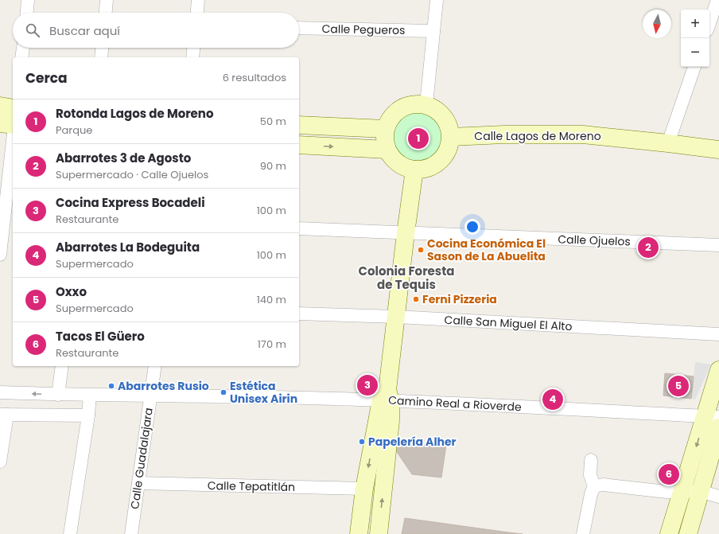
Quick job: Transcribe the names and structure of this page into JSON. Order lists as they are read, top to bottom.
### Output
{
  "streets": {
    "street": [
      "Calle Pegueros",
      "Calle Lagos de Moreno",
      "Calle Ojuelos",
      "Calle San Miguel El Alto",
      "Camino Real a Rioverde",
      "Calle Guadalajara",
      "Calle Tepatitlán"
    ]
  },
  "crossings": [
    ["Camino Real a Rioverde", "Calle Guadalajara"],
    ["Calle Guadalajara", "Calle Tepatitlán"]
  ],
  "districts": ["Colonia Foresta de Tequis"],
  "places": [
    "Cocina Económica El Sason de La Abuelita",
    "Ferni Pizzeria",
    "Abarrotes Rusio",
    "Estética Unisex Airin",
    "Papelería Alher"
  ],
  "north": "bottom",
  "page": {
    "map_buttons": ["+", "−"],
    "search": "Buscar aquí",
    "heading": ["Cerca", "6 resultados"],
    "list": [
      {
        "mark": "1",
        "name": "Rotonda Lagos de Moreno",
        "note": "Parque",
        "value": "50 m"
      },
      {
        "mark": "2",
        "name": "Abarrotes 3 de Agosto",
        "note": "Supermercado · Calle Ojuelos",
        "value": "90 m"
      },
      {
        "mark": "3",
        "name": "Cocina Express Bocadeli",
        "note": "Restaurante",
        "value": "100 m"
      },
      {
        "mark": "4",
        "name": "Abarrotes La Bodeguita",
        "note": "Supermercado",
        "value": "100 m"
      },
      {
        "mark": "5",
        "name": "Oxxo",
        "note": "Supermercado",
        "value": "140 m"
      },
      {
        "mark": "6",
        "name": "Tacos El Güero",
        "note": "Restaurante",
        "value": "170 m"
      }
    ],
    "pins": [
      "1",
      "2",
      "3",
      "5",
      "4",
      "6"
    ]
  }
}
